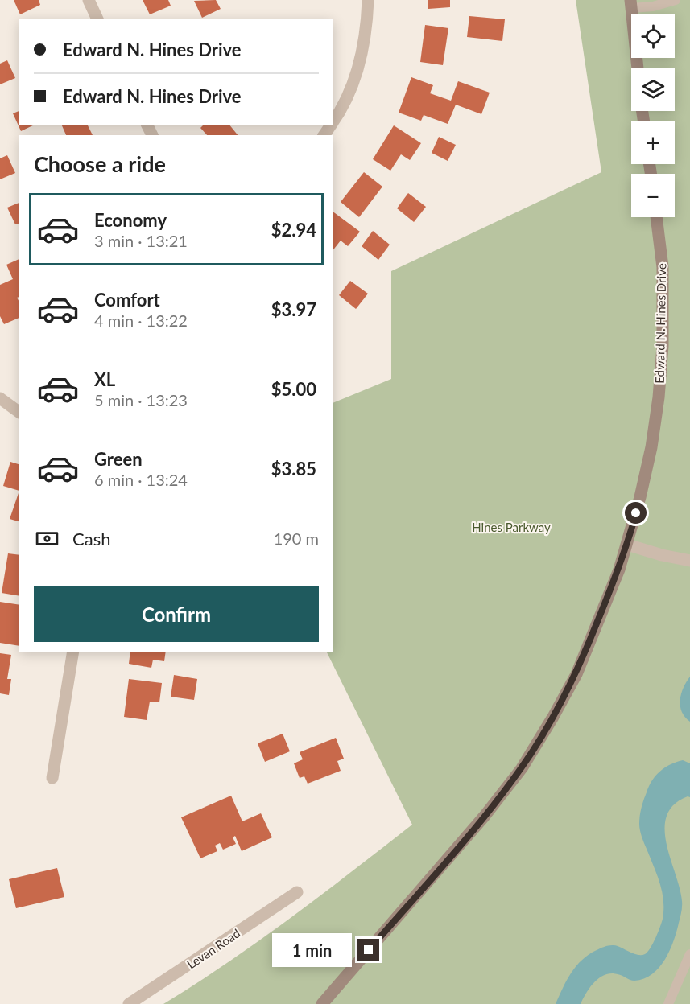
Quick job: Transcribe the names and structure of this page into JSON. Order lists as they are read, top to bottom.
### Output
{
  "streets": {
    "street": ["Edward N. Hines Drive", "Levan Road"]
  },
  "parks": ["Hines Parkway"],
  "page": {
    "map_buttons": ["+", "−"],
    "banner": ["Edward N. Hines Drive", "Edward N. Hines Drive"],
    "heading": "Choose a ride",
    "list": [
      {
        "name": "Economy",
        "note": "3 min · 13:21",
        "value": "$2.94"
      },
      {
        "name": "Comfort",
        "note": "4 min · 13:22",
        "value": "$3.97"
      },
      {
        "name": "XL",
        "note": "5 min · 13:23",
        "value": "$5.00"
      },
      {
        "name": "Green",
        "note": "6 min · 13:24",
        "value": "$3.85"
      }
    ],
    "pay": ["Cash", "190 m"],
    "buttons": "Confirm",
    "bubble": "1 min"
  }
}
